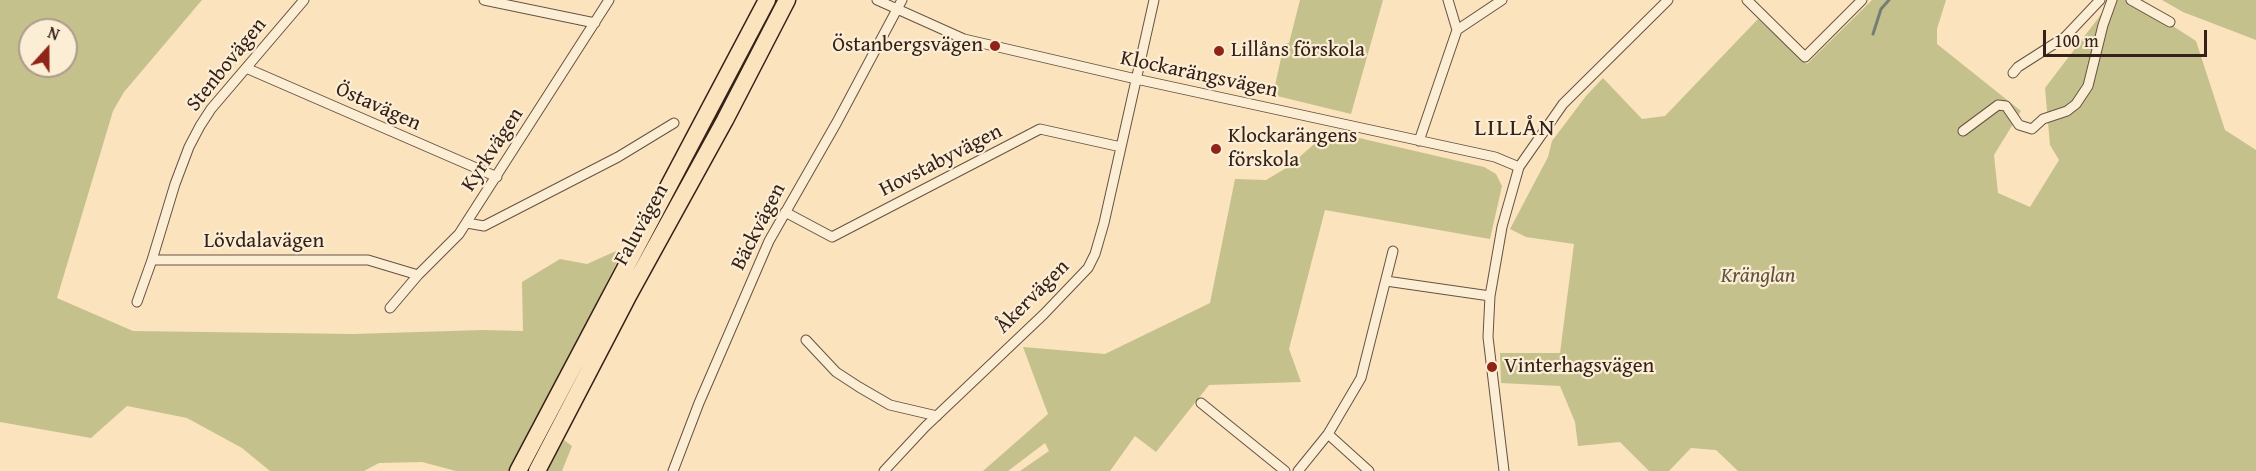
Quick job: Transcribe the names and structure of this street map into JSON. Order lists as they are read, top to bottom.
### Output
{
  "streets": {
    "highway": ["Faluvägen"],
    "street": [
      "Stenbovägen",
      "Klockarängsvägen",
      "Östavägen",
      "Kyrkvägen",
      "Hovstabyvägen",
      "Bäckvägen",
      "Lövdalavägen",
      "Åkervägen"
    ]
  },
  "crossings": [
    ["Stenbovägen", "Östavägen"],
    ["Stenbovägen", "Lövdalavägen"],
    ["Klockarängsvägen", "Bäckvägen"],
    ["Klockarängsvägen", "Åkervägen"],
    ["Östavägen", "Kyrkvägen"],
    ["Kyrkvägen", "Lövdalavägen"],
    ["Hovstabyvägen", "Bäckvägen"],
    ["Hovstabyvägen", "Åkervägen"]
  ],
  "districts": ["LILLÅN"],
  "parks": ["Kränglan"],
  "places": [
    "Östanbergsvägen",
    "Lillåns förskola",
    "Klockarängens förskola",
    "Vinterhagsvägen"
  ],
  "scale_bar": "100 m",
  "north": "top"
}
